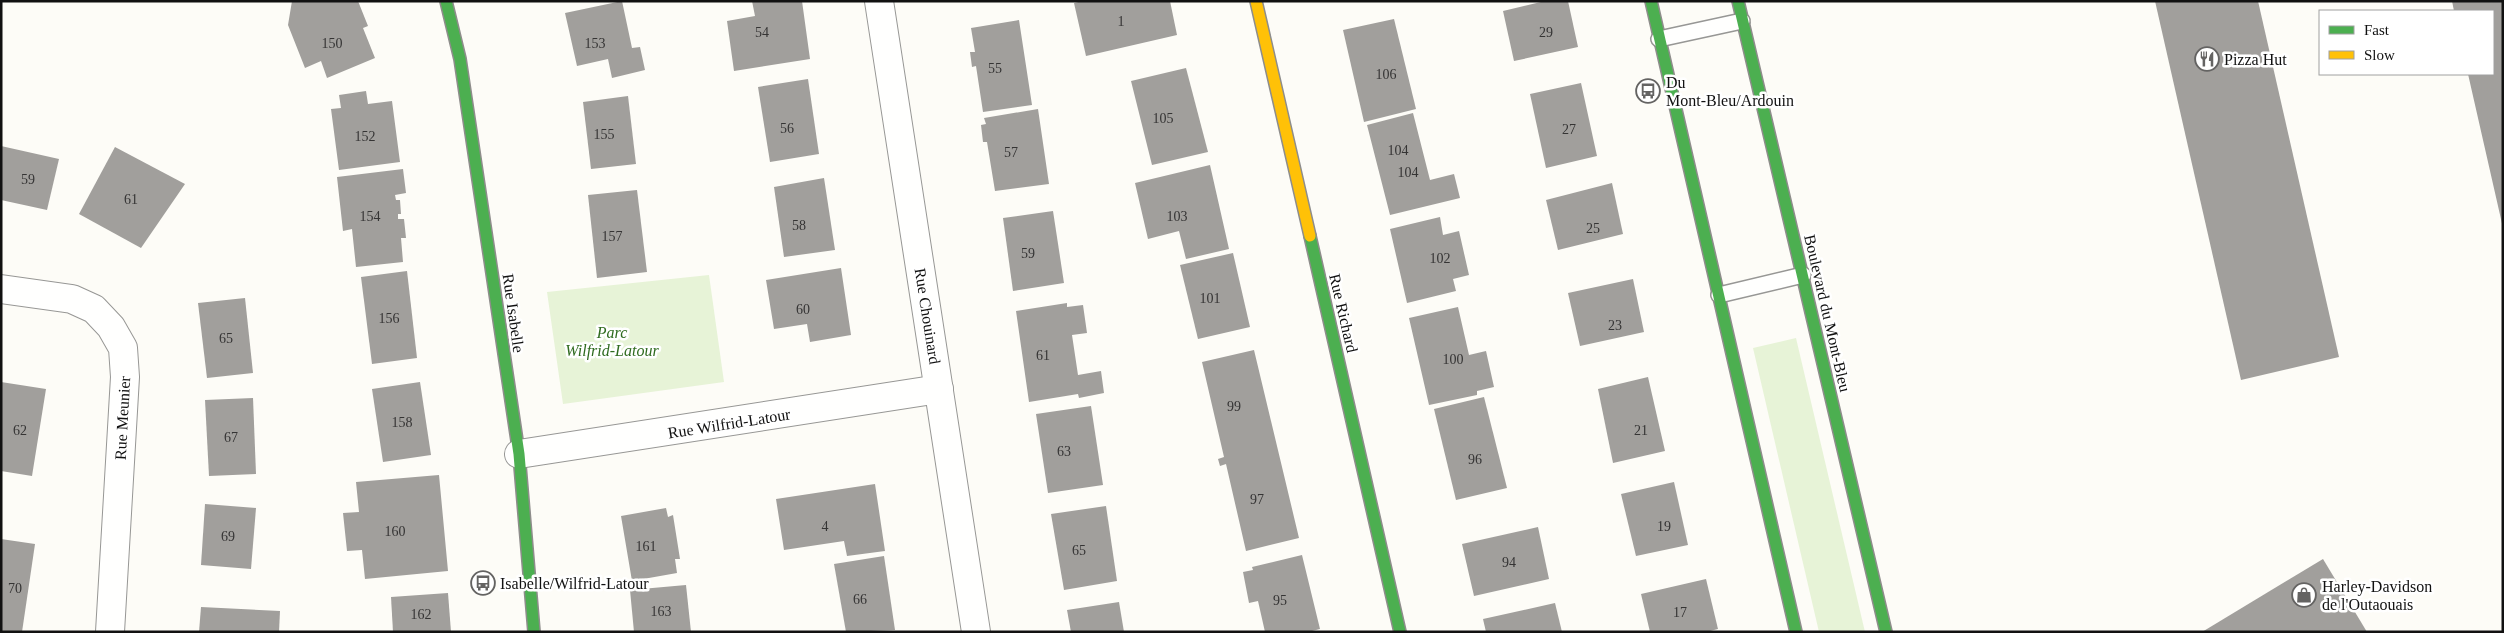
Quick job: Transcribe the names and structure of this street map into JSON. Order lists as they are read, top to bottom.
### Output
{
  "streets": {
    "street": [
      "Rue Isabelle",
      "Rue Richard",
      "Boulevard du Mont-Bleu",
      "Rue Chouinard",
      "Rue Meunier",
      "Rue Wilfrid-Latour"
    ]
  },
  "crossings": [
    ["Rue Isabelle", "Rue Wilfrid-Latour"],
    ["Rue Chouinard", "Rue Wilfrid-Latour"]
  ],
  "parks": ["Parc Wilfrid-Latour"],
  "places": {
    "restaurant": ["Pizza Hut"],
    "bus stop": ["Du Mont-Bleu/Ardouin", "Isabelle/Wilfrid-Latour"],
    "shop": ["Harley-Davidson de l'Outaouais"]
  },
  "house_numbers": [
    "1",
    "54",
    "29",
    "150",
    "153",
    "55",
    "106",
    "105",
    "56",
    "27",
    "155",
    "152",
    "104",
    "57",
    "104",
    "59",
    "61",
    "154",
    "103",
    "58",
    "25",
    "157",
    "59",
    "102",
    "101",
    "60",
    "156",
    "23",
    "65",
    "61",
    "100",
    "99",
    "158",
    "62",
    "21",
    "67",
    "63",
    "96",
    "97",
    "4",
    "19",
    "160",
    "69",
    "161",
    "65",
    "94",
    "70",
    "66",
    "95",
    "163",
    "17",
    "162"
  ],
  "legend": ["Fast", "Slow"]
}
